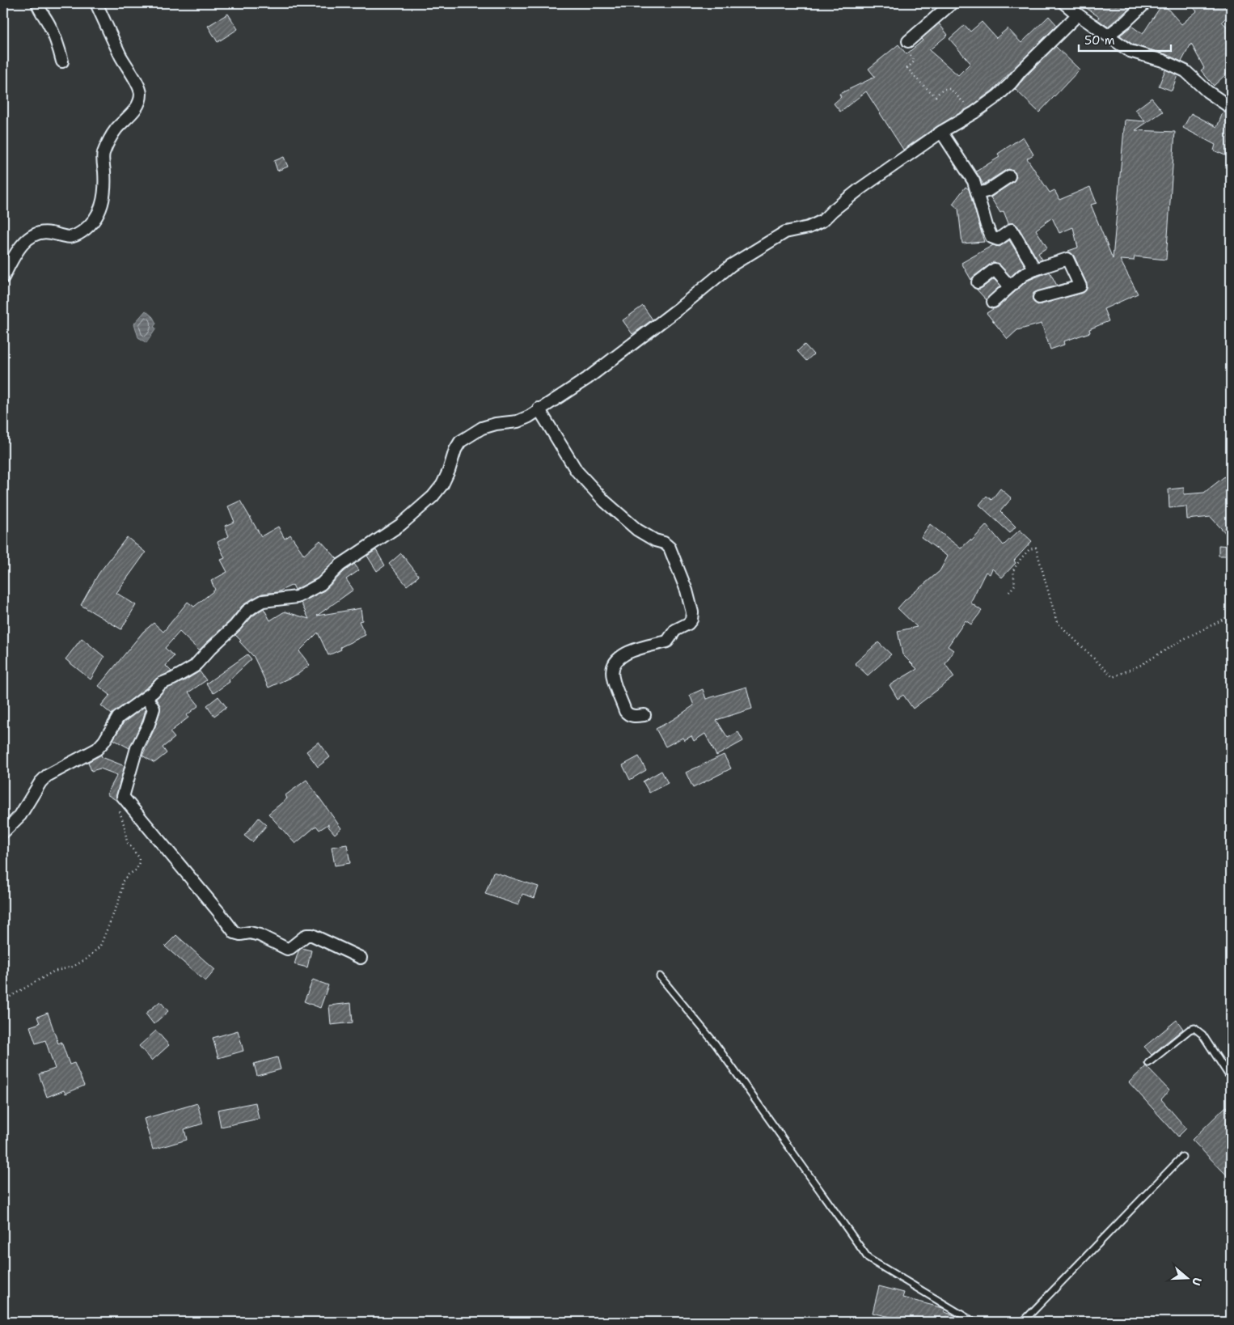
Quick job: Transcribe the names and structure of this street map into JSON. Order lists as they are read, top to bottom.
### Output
{
  "scale_bar": "50 m",
  "north": "right"
}
